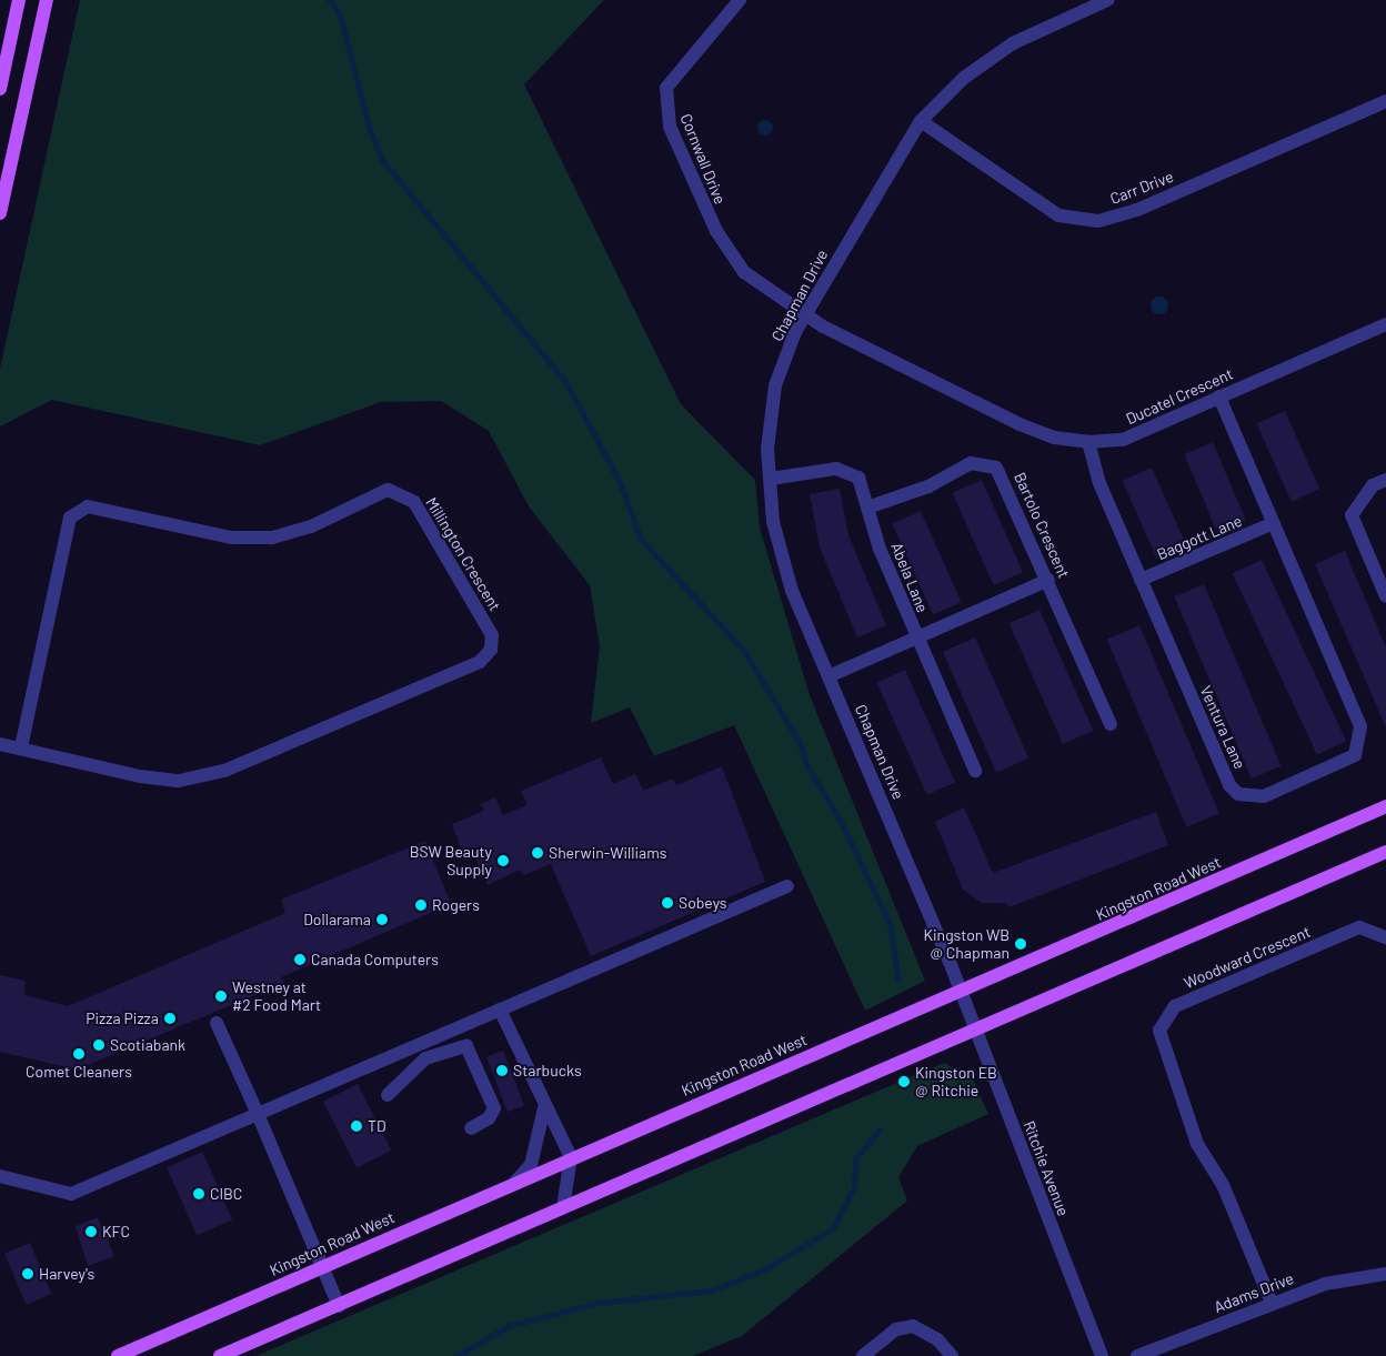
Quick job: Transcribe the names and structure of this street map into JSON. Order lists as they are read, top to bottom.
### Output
{
  "streets": {
    "main road": ["Kingston Road West"],
    "street": [
      "Cornwall Drive",
      "Carr Drive",
      "Chapman Drive",
      "Ducatel Crescent",
      "Bartolo Crescent",
      "Baggott Lane",
      "Millington Crescent",
      "Abela Lane",
      "Ventura Lane",
      "Woodward Crescent",
      "Ritchie Avenue",
      "Adams Drive"
    ]
  },
  "crossings": [
    ["Cornwall Drive", "Chapman Drive"],
    ["Cornwall Drive", "Ducatel Crescent"],
    ["Carr Drive", "Chapman Drive"],
    ["Chapman Drive", "Ducatel Crescent"],
    ["Chapman Drive", "Abela Lane"],
    ["Chapman Drive", "Kingston Road West"],
    ["Chapman Drive", "Ritchie Avenue"],
    ["Ducatel Crescent", "Ventura Lane"],
    ["Bartolo Crescent", "Abela Lane"],
    ["Baggott Lane", "Ventura Lane"],
    ["Kingston Road West", "Ritchie Avenue"],
    ["Woodward Crescent", "Adams Drive"]
  ],
  "places": [
    "Sherwin-Williams",
    "BSW Beauty Supply",
    "Sobeys",
    "Rogers",
    "Dollarama",
    "Kingston WB @ Chapman",
    "Canada Computers",
    "Westney at #2 Food Mart",
    "Pizza Pizza",
    "Scotiabank",
    "Comet Cleaners",
    "Starbucks",
    "Kingston EB @ Ritchie",
    "TD",
    "CIBC",
    "KFC",
    "Harvey's"
  ]
}
